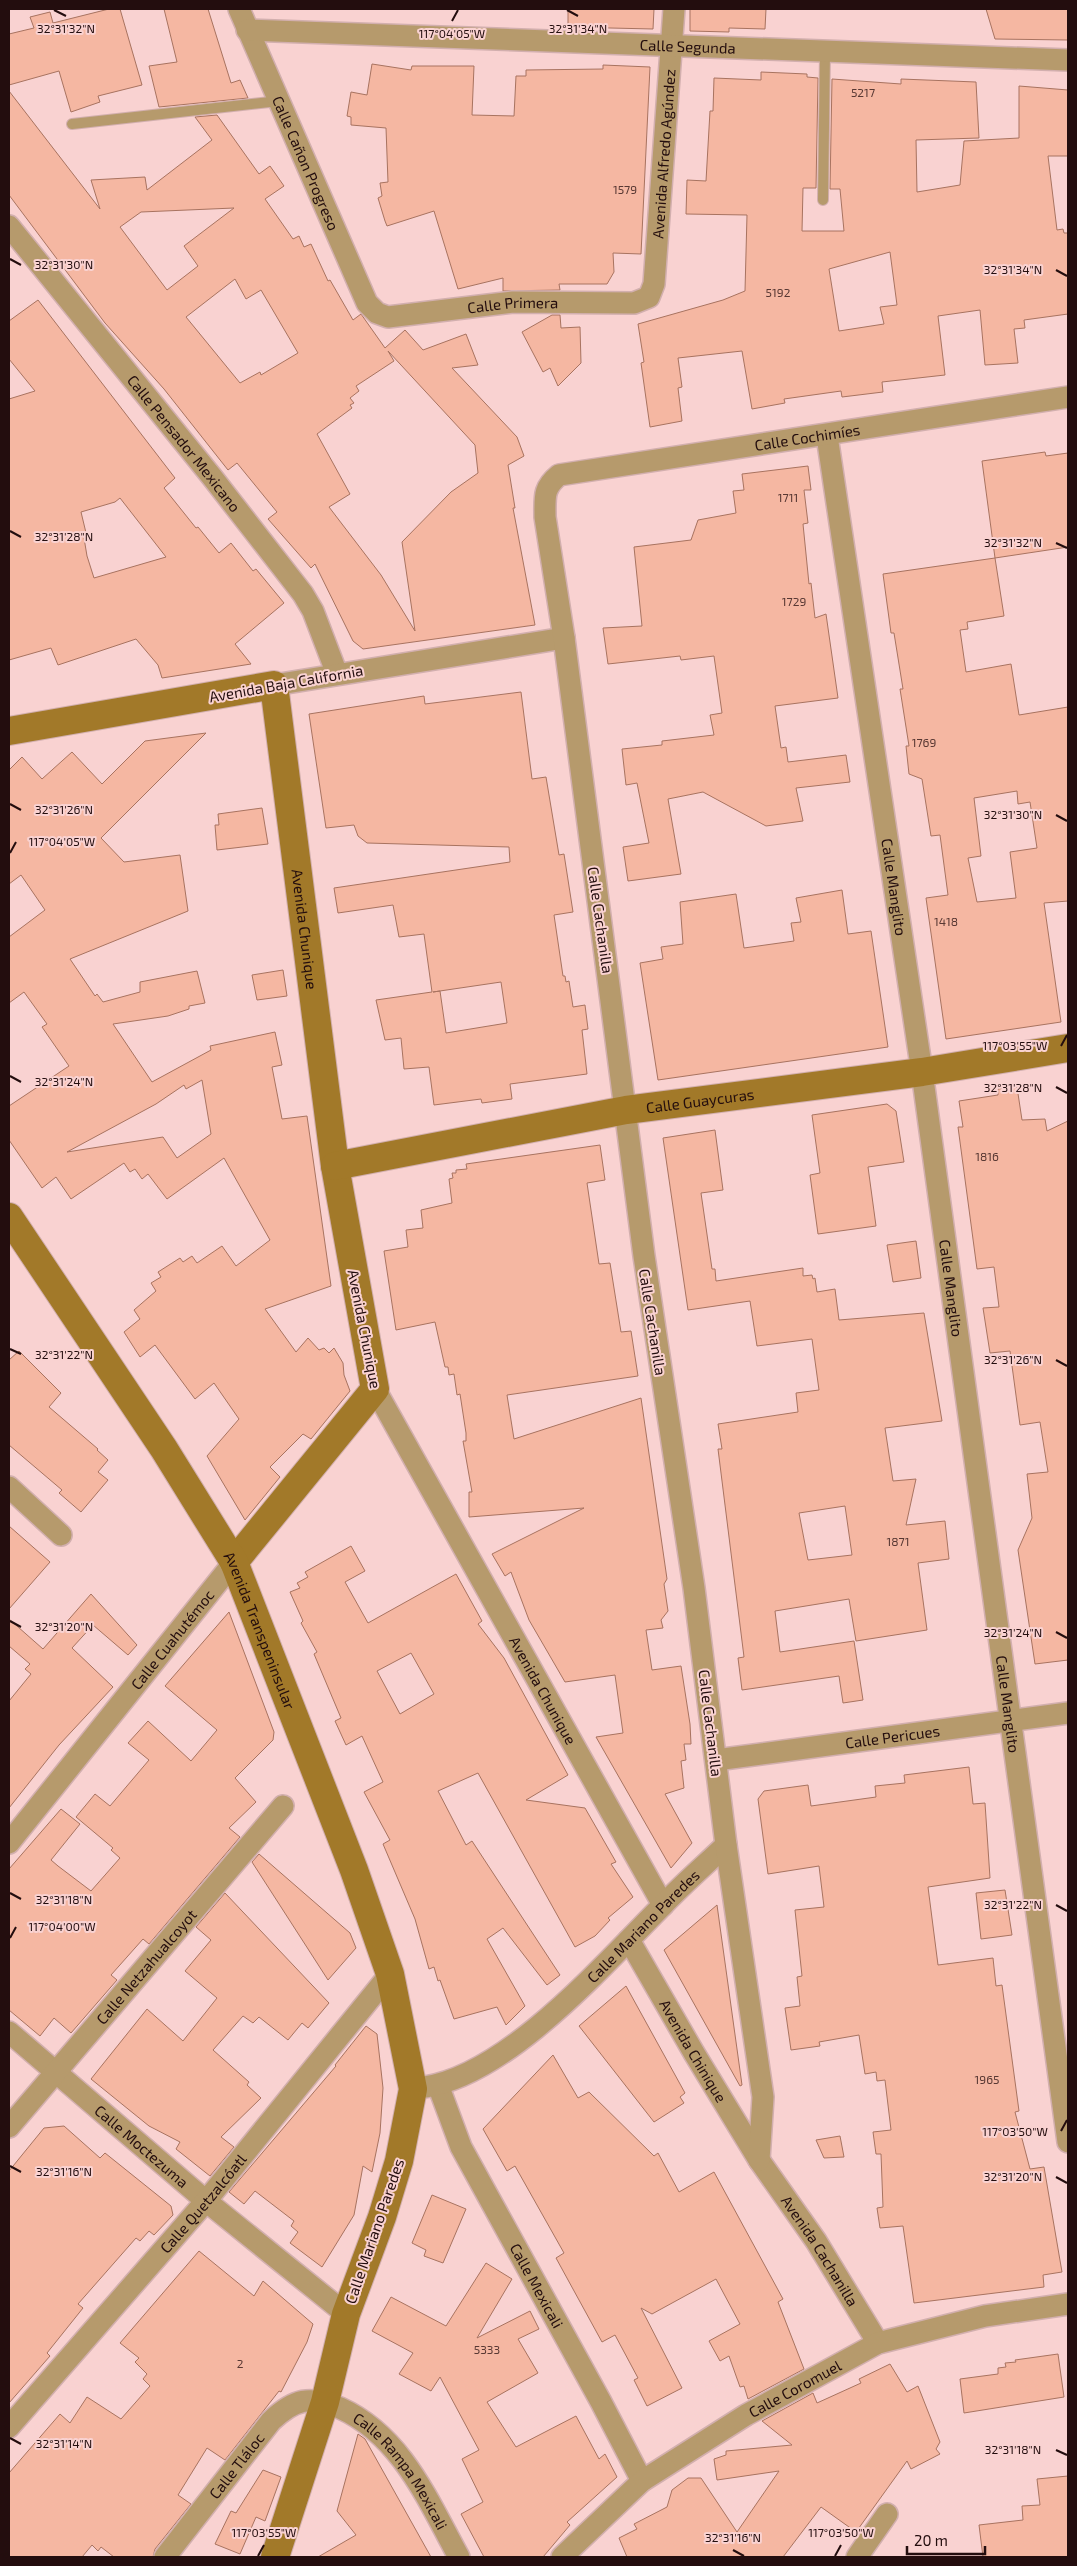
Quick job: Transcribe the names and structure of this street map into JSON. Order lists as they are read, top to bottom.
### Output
{
  "streets": {
    "street": [
      "Calle Segunda",
      "Avenida Alfredo Agúndez",
      "Calle Cañon Progreso",
      "Calle Primera",
      "Calle Cochimíes",
      "Calle Pensador Mexicano",
      "Avenida Baja California",
      "Calle Manglito",
      "Calle Cachanilla",
      "Avenida Chunique",
      "Calle Guaycuras",
      "Avenida Transpeninsular",
      "Calle Cuahutémoc",
      "Calle Pericues",
      "Calle Mariano Paredes",
      "Calle Netzahualcoyot",
      "Avenida Chinique",
      "Calle Moctezuma",
      "Calle Quetzalcóatl",
      "Avenida Cachanilla",
      "Calle Mexicali",
      "Calle Coromuel",
      "Calle Tláloc",
      "Calle Rampa Mexicali"
    ]
  },
  "crossings": [
    ["Calle Segunda", "Avenida Alfredo Agúndez"],
    ["Calle Segunda", "Calle Cañon Progreso"],
    ["Avenida Alfredo Agúndez", "Calle Primera"],
    ["Calle Cañon Progreso", "Calle Primera"],
    ["Calle Cochimíes", "Calle Manglito"],
    ["Calle Cochimíes", "Calle Cachanilla"],
    ["Calle Pensador Mexicano", "Avenida Baja California"],
    ["Avenida Baja California", "Calle Cachanilla"],
    ["Avenida Baja California", "Avenida Chunique"],
    ["Calle Manglito", "Calle Guaycuras"],
    ["Calle Manglito", "Calle Pericues"],
    ["Calle Cachanilla", "Calle Guaycuras"],
    ["Calle Cachanilla", "Calle Pericues"],
    ["Calle Cachanilla", "Calle Mariano Paredes"],
    ["Calle Cachanilla", "Avenida Chinique"],
    ["Calle Cachanilla", "Avenida Cachanilla"],
    ["Avenida Chunique", "Calle Guaycuras"],
    ["Avenida Chunique", "Calle Cuahutémoc"],
    ["Avenida Chunique", "Calle Mariano Paredes"],
    ["Avenida Transpeninsular", "Calle Cuahutémoc"],
    ["Avenida Transpeninsular", "Calle Mariano Paredes"],
    ["Avenida Transpeninsular", "Calle Quetzalcóatl"],
    ["Avenida Transpeninsular", "Calle Mexicali"],
    ["Calle Mariano Paredes", "Avenida Chinique"],
    ["Calle Mariano Paredes", "Calle Moctezuma"],
    ["Calle Mariano Paredes", "Calle Mexicali"],
    ["Calle Mariano Paredes", "Calle Tláloc"],
    ["Calle Mariano Paredes", "Calle Rampa Mexicali"],
    ["Calle Netzahualcoyot", "Calle Moctezuma"],
    ["Avenida Chinique", "Avenida Cachanilla"],
    ["Calle Moctezuma", "Calle Quetzalcóatl"],
    ["Avenida Cachanilla", "Calle Coromuel"],
    ["Calle Mexicali", "Calle Coromuel"],
    ["Calle Tláloc", "Calle Rampa Mexicali"]
  ],
  "house_numbers": [
    "5217",
    "1579",
    "5192",
    "1711",
    "1729",
    "1769",
    "1418",
    "1816",
    "1871",
    "1965",
    "5333",
    "2"
  ],
  "scale_bar": "20 m",
  "coordinates": [
    "32°31'32\"N",
    "32°31'34\"N",
    "117°04'05\"W",
    "32°31'30\"N",
    "32°31'28\"N",
    "32°31'26\"N",
    "117°03'55\"W",
    "32°31'24\"N",
    "32°31'22\"N",
    "32°31'20\"N",
    "32°31'18\"N",
    "117°04'00\"W",
    "117°03'50\"W",
    "32°31'16\"N",
    "32°31'14\"N"
  ]
}
